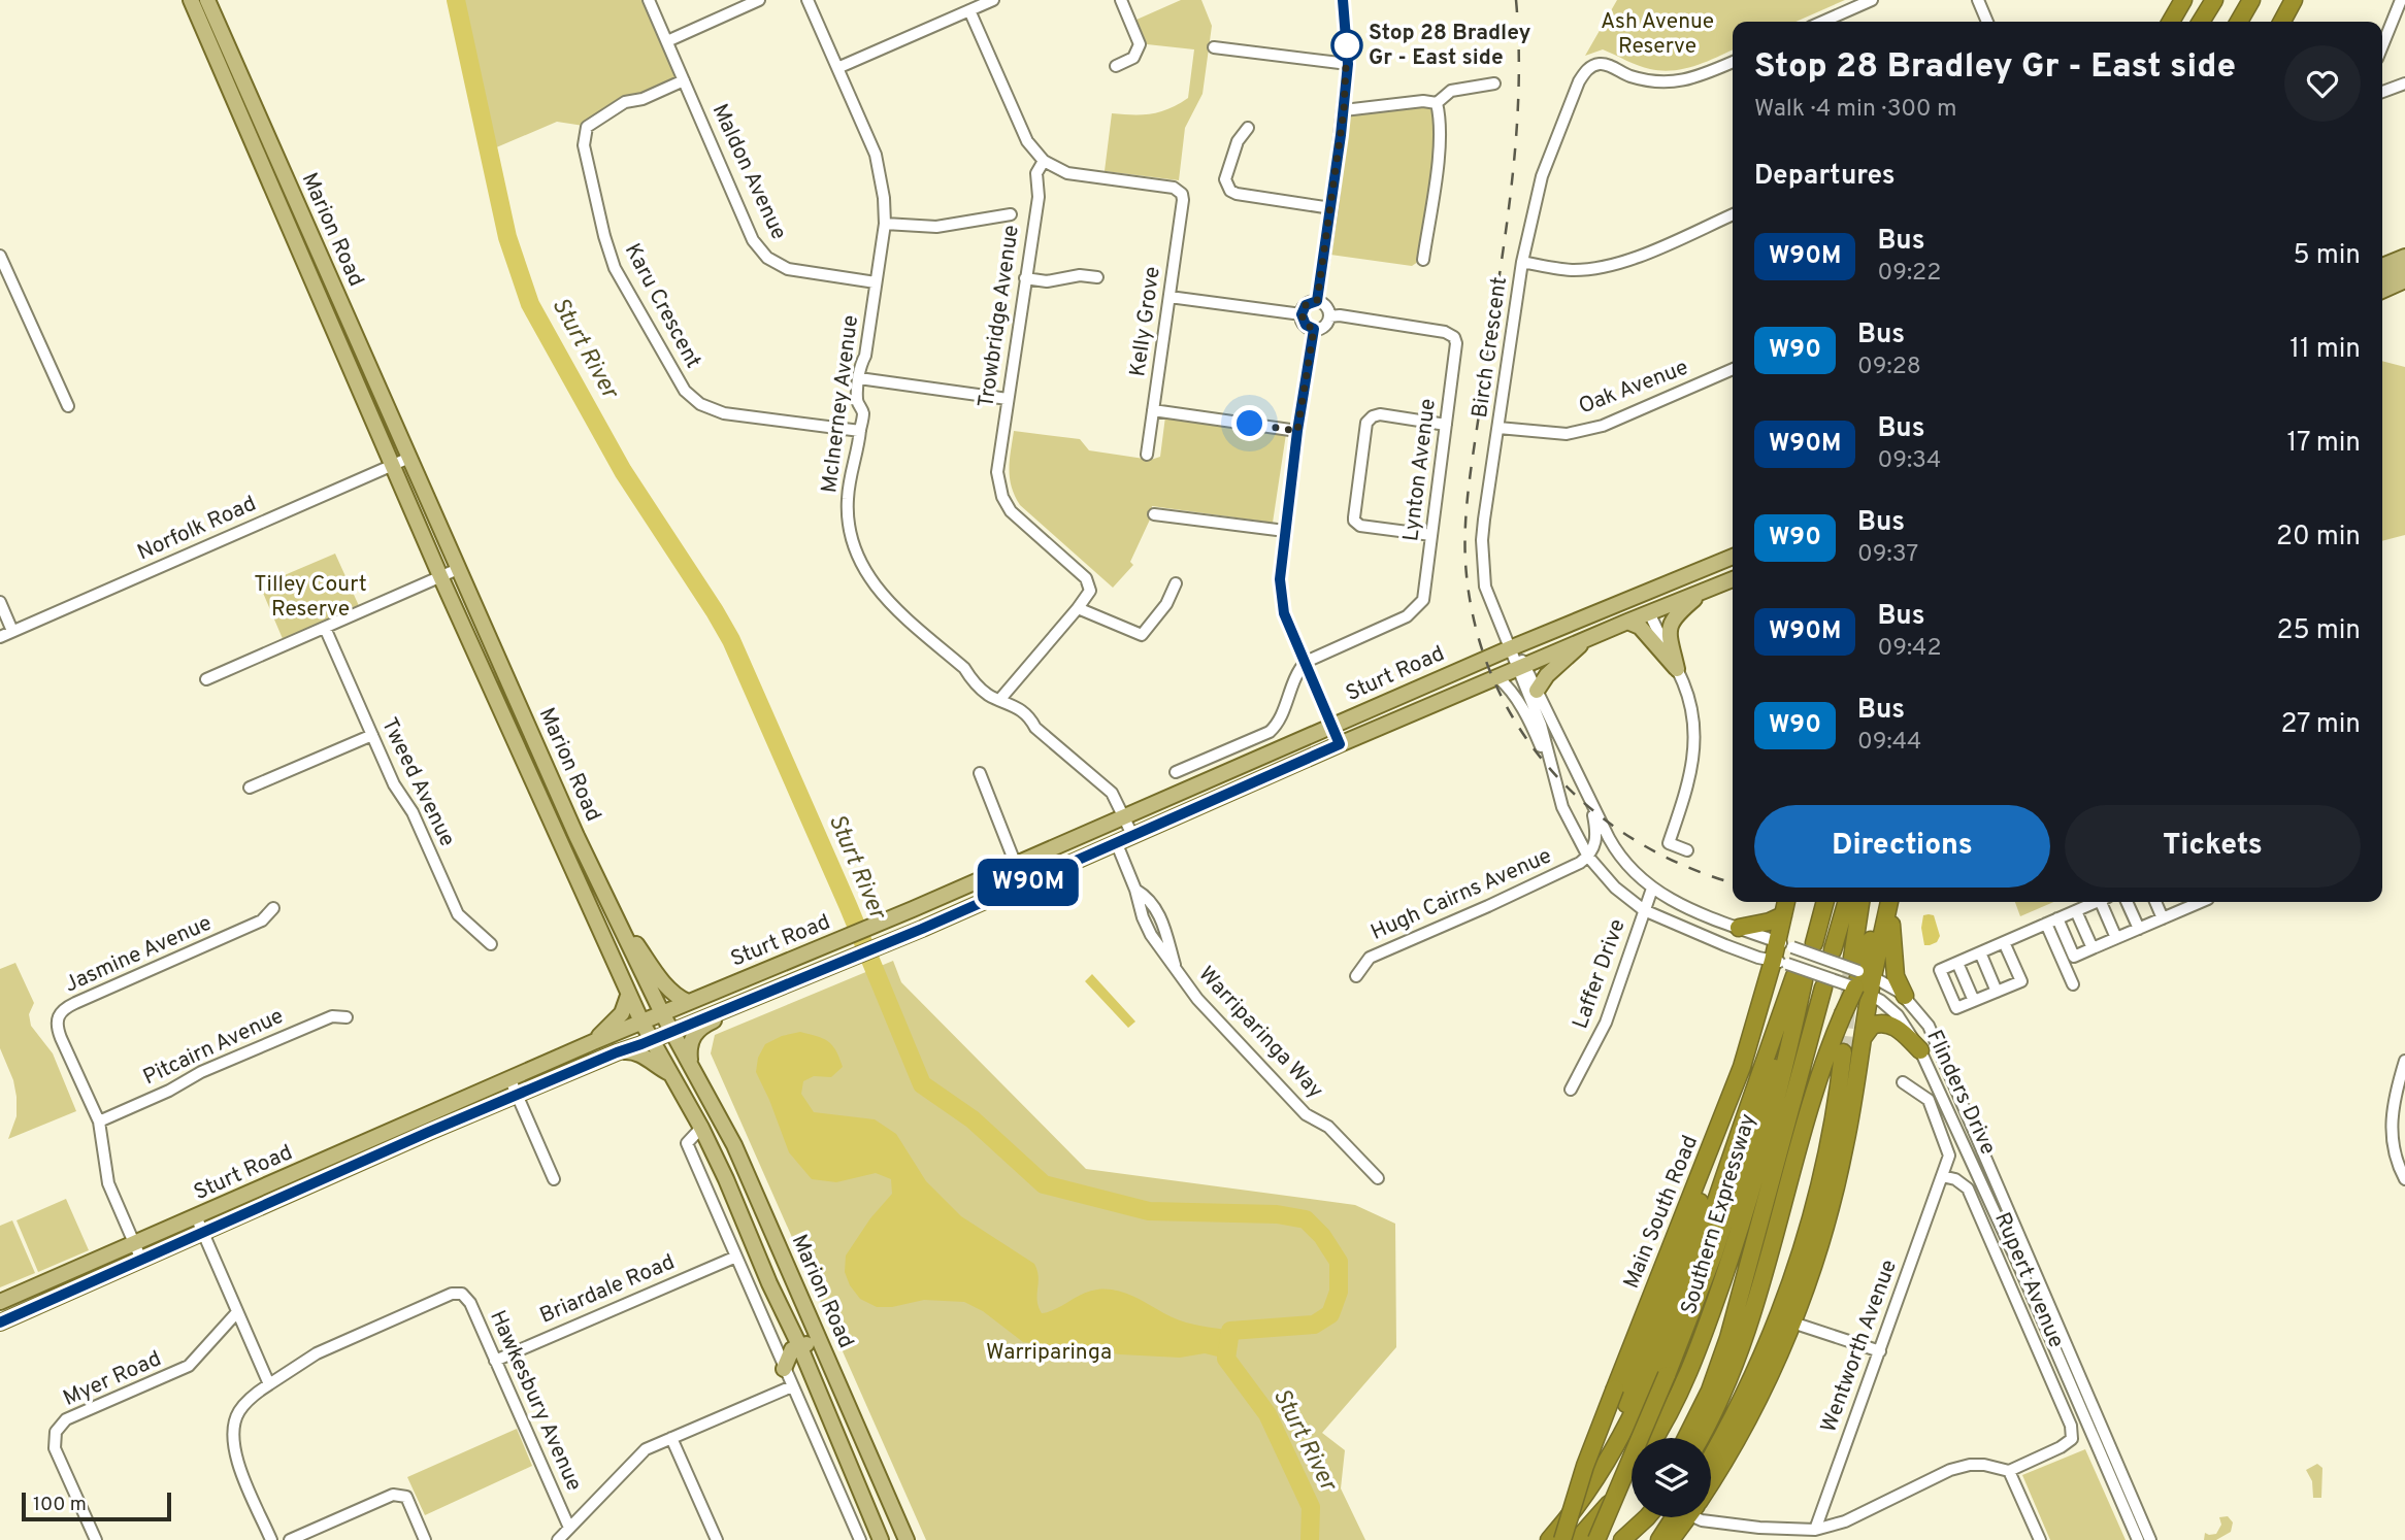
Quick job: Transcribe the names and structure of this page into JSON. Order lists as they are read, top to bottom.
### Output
{
  "streets": {
    "highway": ["Main South Road", "Southern Expressway"],
    "main road": ["Marion Road", "Sturt Road"],
    "street": [
      "Maldon Avenue",
      "Karu Crescent",
      "Trowbridge Avenue",
      "Kelly Grove",
      "Birch Crescent",
      "Oak Avenue",
      "McInerney Avenue",
      "Lynton Avenue",
      "Norfolk Road",
      "Tweed Avenue",
      "Hugh Cairns Avenue",
      "Jasmine Avenue",
      "Laffer Drive",
      "Warriparinga Way",
      "Pitcairn Avenue",
      "Flinders Drive",
      "Rupert Avenue",
      "Briardale Road",
      "Wentworth Avenue",
      "Myer Road",
      "Hawkesbury Avenue"
    ]
  },
  "crossings": [
    ["Maldon Avenue", "Karu Crescent"],
    ["Maldon Avenue", "McInerney Avenue"],
    ["Marion Road", "Norfolk Road"],
    ["Marion Road", "Sturt Road"],
    ["Karu Crescent", "McInerney Avenue"],
    ["Trowbridge Avenue", "Kelly Grove"],
    ["Birch Crescent", "Oak Avenue"],
    ["Birch Crescent", "Sturt Road"],
    ["Birch Crescent", "Flinders Drive"],
    ["McInerney Avenue", "Sturt Road"],
    ["Sturt Road", "Jasmine Avenue"],
    ["Sturt Road", "Warriparinga Way"],
    ["Sturt Road", "Flinders Drive"],
    ["Hugh Cairns Avenue", "Flinders Drive"],
    ["Jasmine Avenue", "Pitcairn Avenue"],
    ["Laffer Drive", "Flinders Drive"],
    ["Flinders Drive", "Main South Road"],
    ["Flinders Drive", "Southern Expressway"],
    ["Main South Road", "Southern Expressway"],
    ["Rupert Avenue", "Wentworth Avenue"],
    ["Briardale Road", "Hawkesbury Avenue"]
  ],
  "water": ["Sturt River"],
  "parks": ["Ash Avenue Reserve", "Tilley Court Reserve", "Warriparinga"],
  "places": ["Stop 28 Bradley Gr - East side"],
  "lines": ["bus line W90M"],
  "scale_bar": "100 m",
  "page": {
    "on_map": "W90M",
    "heading": [
      ["Stop 28 Bradley Gr - East side", "Walk · 4 min · 300 m"],
      "Departures"
    ],
    "list": [
      {
        "mark": "W90M",
        "name": "Bus",
        "note": "09:22",
        "value": "5 min"
      },
      {
        "mark": "W90",
        "name": "Bus",
        "note": "09:28",
        "value": "11 min"
      },
      {
        "mark": "W90M",
        "name": "Bus",
        "note": "09:34",
        "value": "17 min"
      },
      {
        "mark": "W90",
        "name": "Bus",
        "note": "09:37",
        "value": "20 min"
      },
      {
        "mark": "W90M",
        "name": "Bus",
        "note": "09:42",
        "value": "25 min"
      },
      {
        "mark": "W90",
        "name": "Bus",
        "note": "09:44",
        "value": "27 min"
      }
    ],
    "buttons": ["Directions", "Tickets"],
    "scale": "100 m"
  }
}
